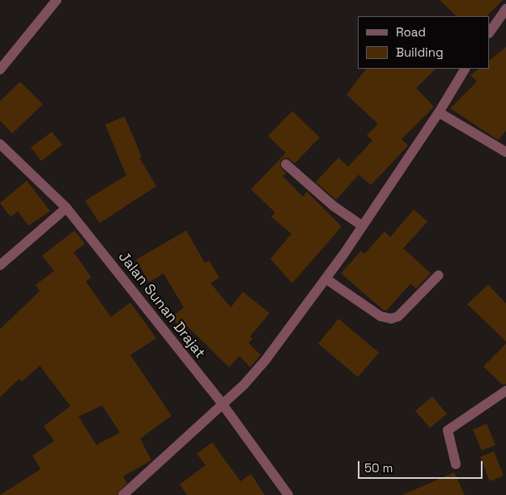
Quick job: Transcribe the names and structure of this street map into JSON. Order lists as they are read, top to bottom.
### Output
{
  "streets": {
    "street": ["Jalan Sunan Drajat"]
  },
  "legend": ["Road", "Building"],
  "scale_bar": "50 m"
}
